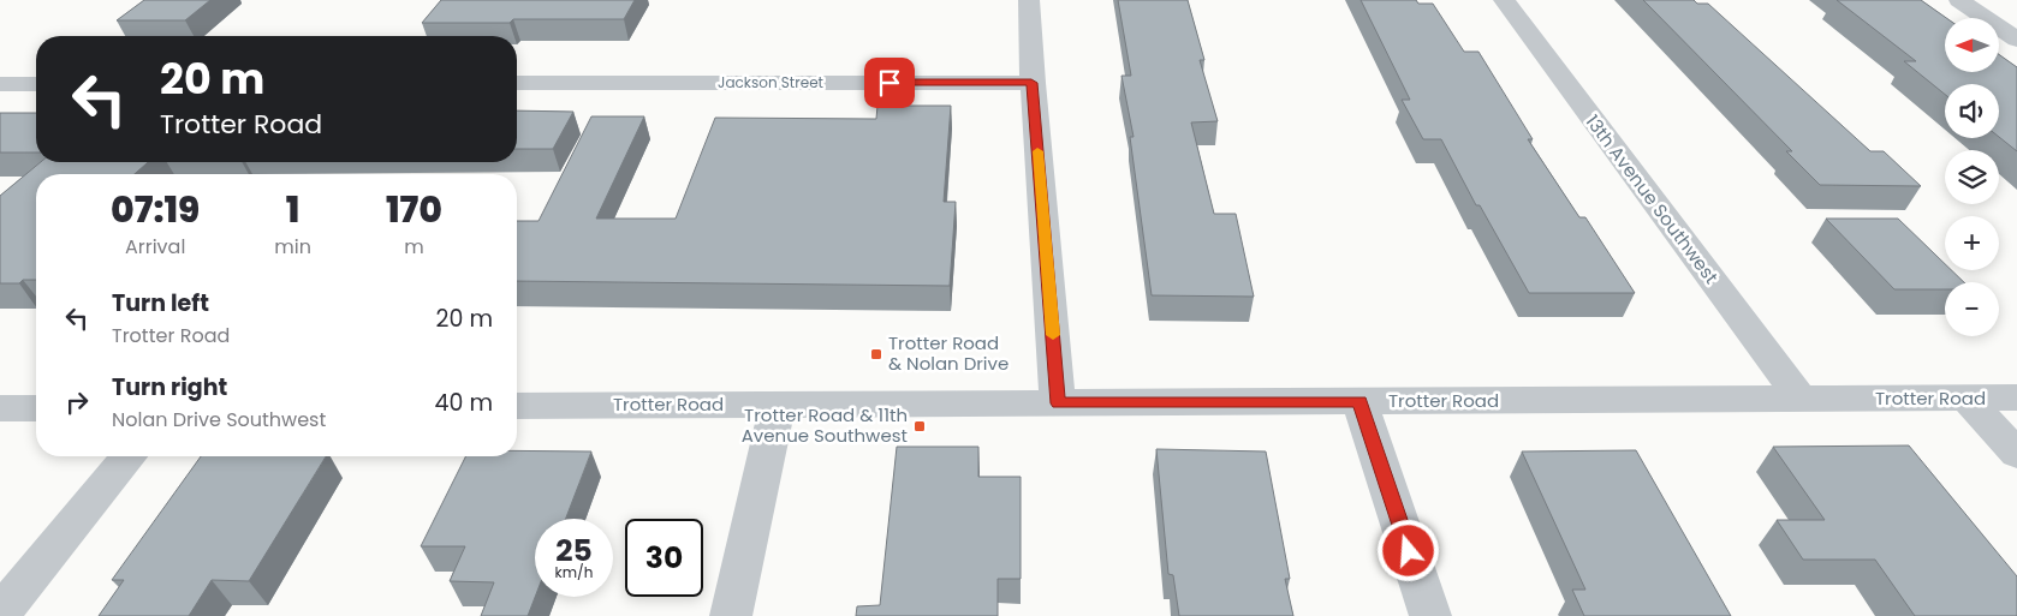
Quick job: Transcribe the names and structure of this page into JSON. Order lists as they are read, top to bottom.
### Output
{
  "streets": {
    "street": ["Jackson Street", "13th Avenue Southwest", "Trotter Road"]
  },
  "crossings": [
    ["13th Avenue Southwest", "Trotter Road"]
  ],
  "places": {
    "transit": ["Trotter Road & Nolan Drive", "Trotter Road & 11th Avenue Southwest"]
  },
  "north": "left",
  "page": {
    "map_buttons": ["+", "−"],
    "turn": ["20 m", "Trotter Road"],
    "eta": [
      "07:19",
      "Arrival",
      "1",
      "min",
      "170",
      "m"
    ],
    "list": [
      {
        "name": "Turn left",
        "note": "Trotter Road",
        "value": "20 m"
      },
      {
        "name": "Turn right",
        "note": "Nolan Drive Southwest",
        "value": "40 m"
      }
    ],
    "speed": "25 km/h",
    "limit": "30"
  }
}
